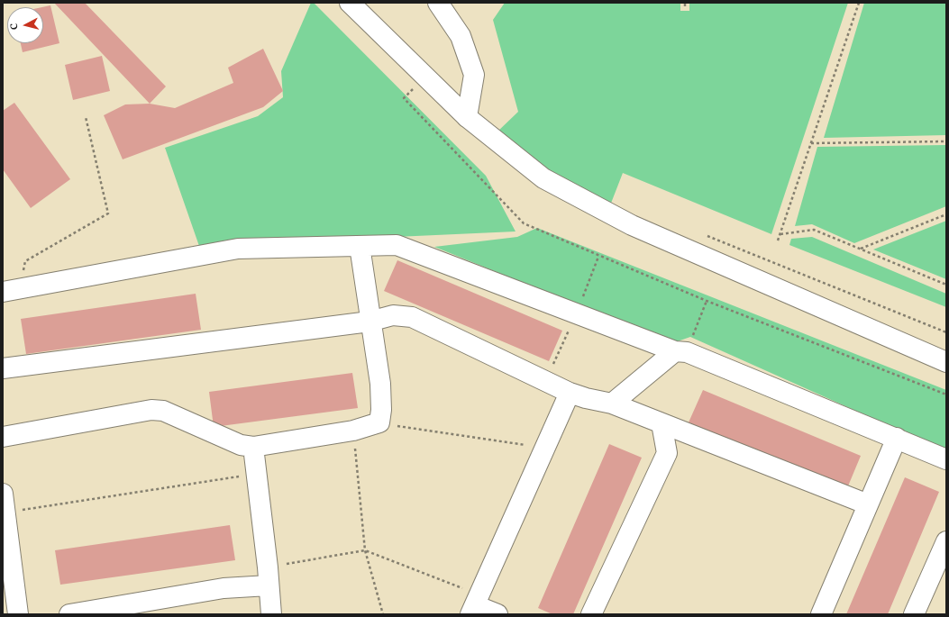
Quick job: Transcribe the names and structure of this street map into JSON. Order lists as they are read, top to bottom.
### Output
{
  "north": "left"
}
